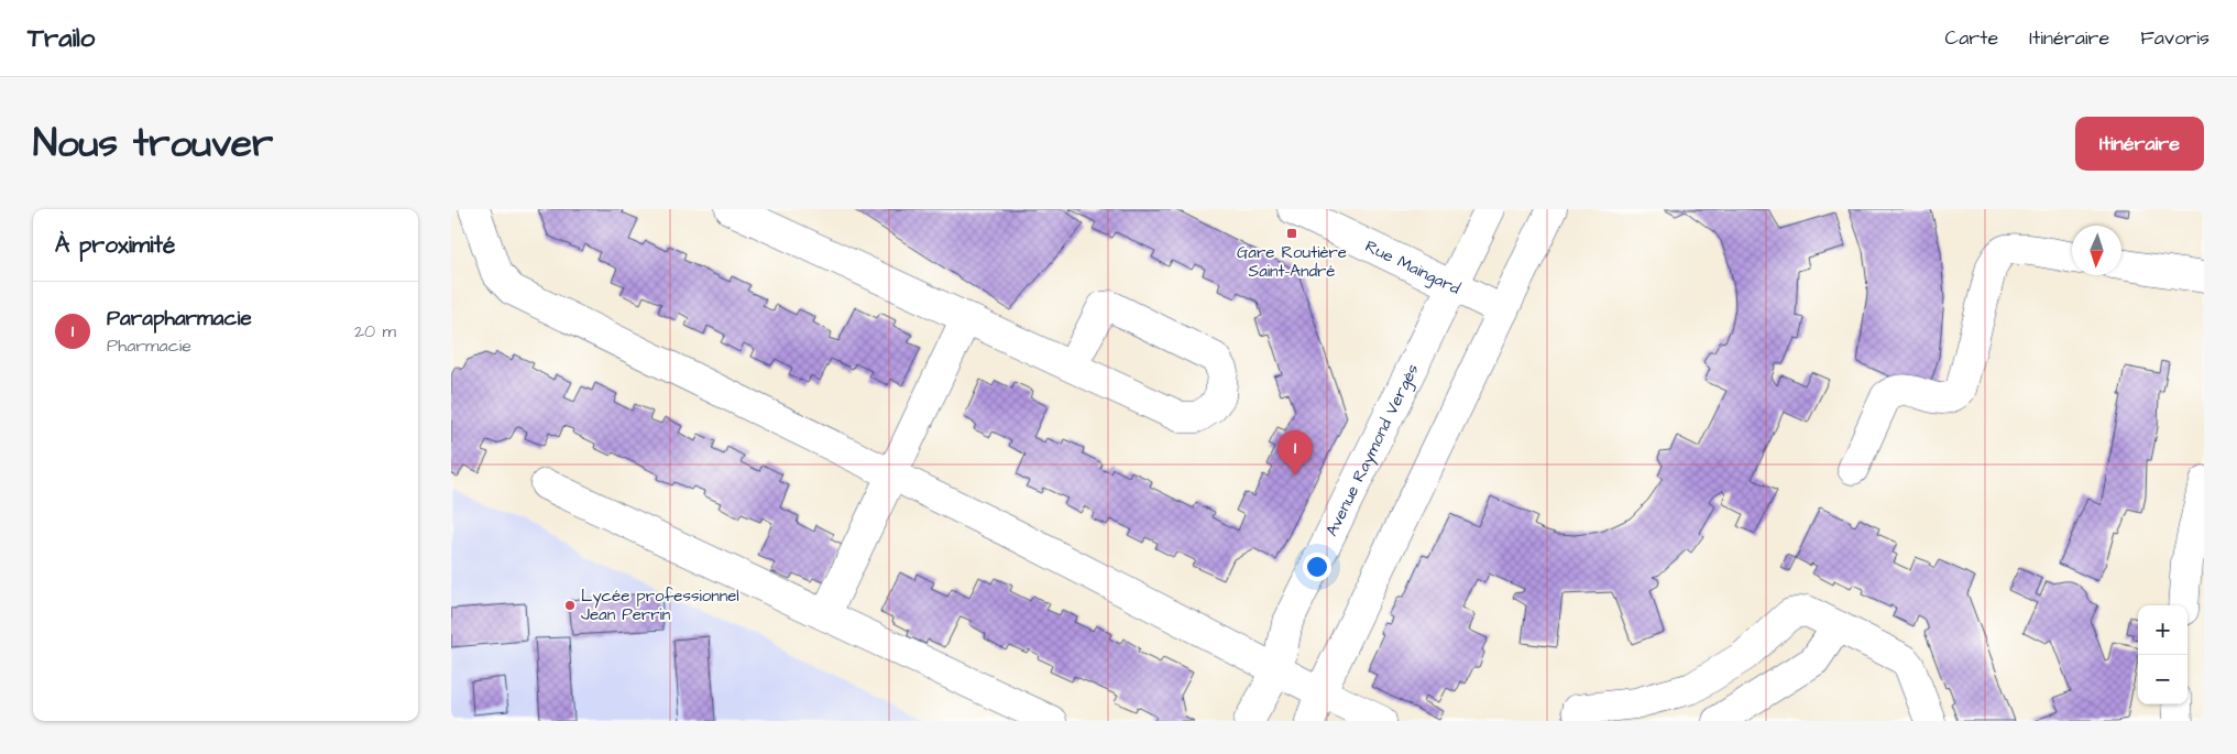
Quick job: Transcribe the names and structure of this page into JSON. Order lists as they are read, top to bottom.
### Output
{
  "streets": {
    "street": ["Rue Maingard", "Avenue Raymond Vergès"]
  },
  "crossings": [
    ["Rue Maingard", "Avenue Raymond Vergès"]
  ],
  "places": {
    "transit": ["Gare Routière Saint-André"],
    "other": ["Lycée professionnel Jean Perrin"]
  },
  "north": "bottom",
  "page": {
    "header": "Trailo",
    "nav": ["Carte", "Itinéraire", "Favoris"],
    "title": "Nous trouver",
    "buttons": "Itinéraire",
    "heading": "À proximité",
    "list": [
      {
        "mark": "1",
        "name": "Parapharmacie",
        "note": "Pharmacie",
        "value": "20 m"
      }
    ],
    "pins": "1",
    "map_buttons": ["+", "−"]
  }
}
